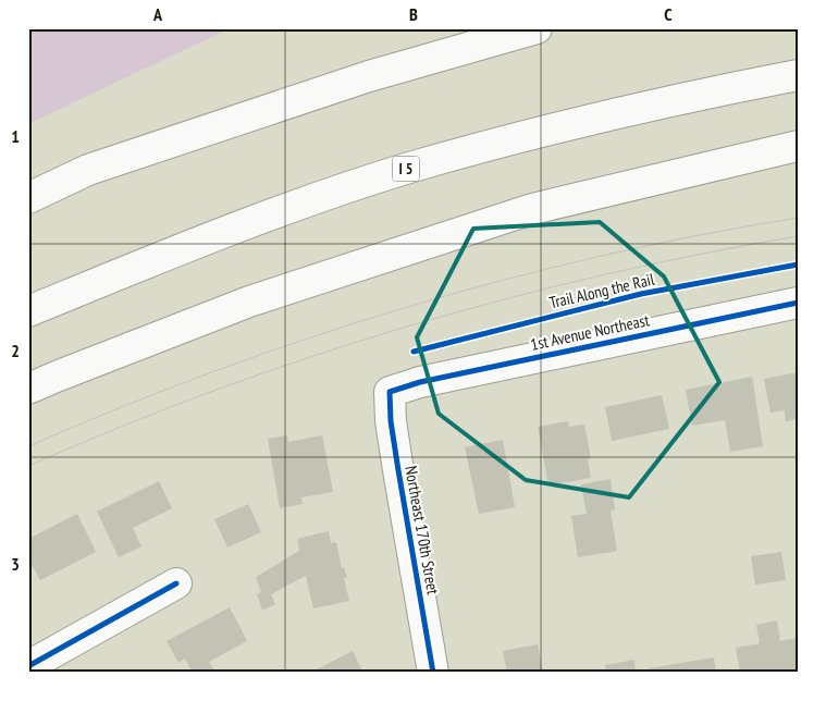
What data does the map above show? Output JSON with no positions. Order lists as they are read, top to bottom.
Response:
{
  "streets": {
    "main road": ["I 5", "1st Avenue Northeast", "Northeast 170th Street"],
    "cycle path": ["Trail Along the Rail"]
  },
  "crossings": [
    ["1st Avenue Northeast", "Northeast 170th Street"]
  ],
  "grid": {
    "columns": ["A", "B", "C"],
    "rows": ["1", "2", "3"]
  }
}
